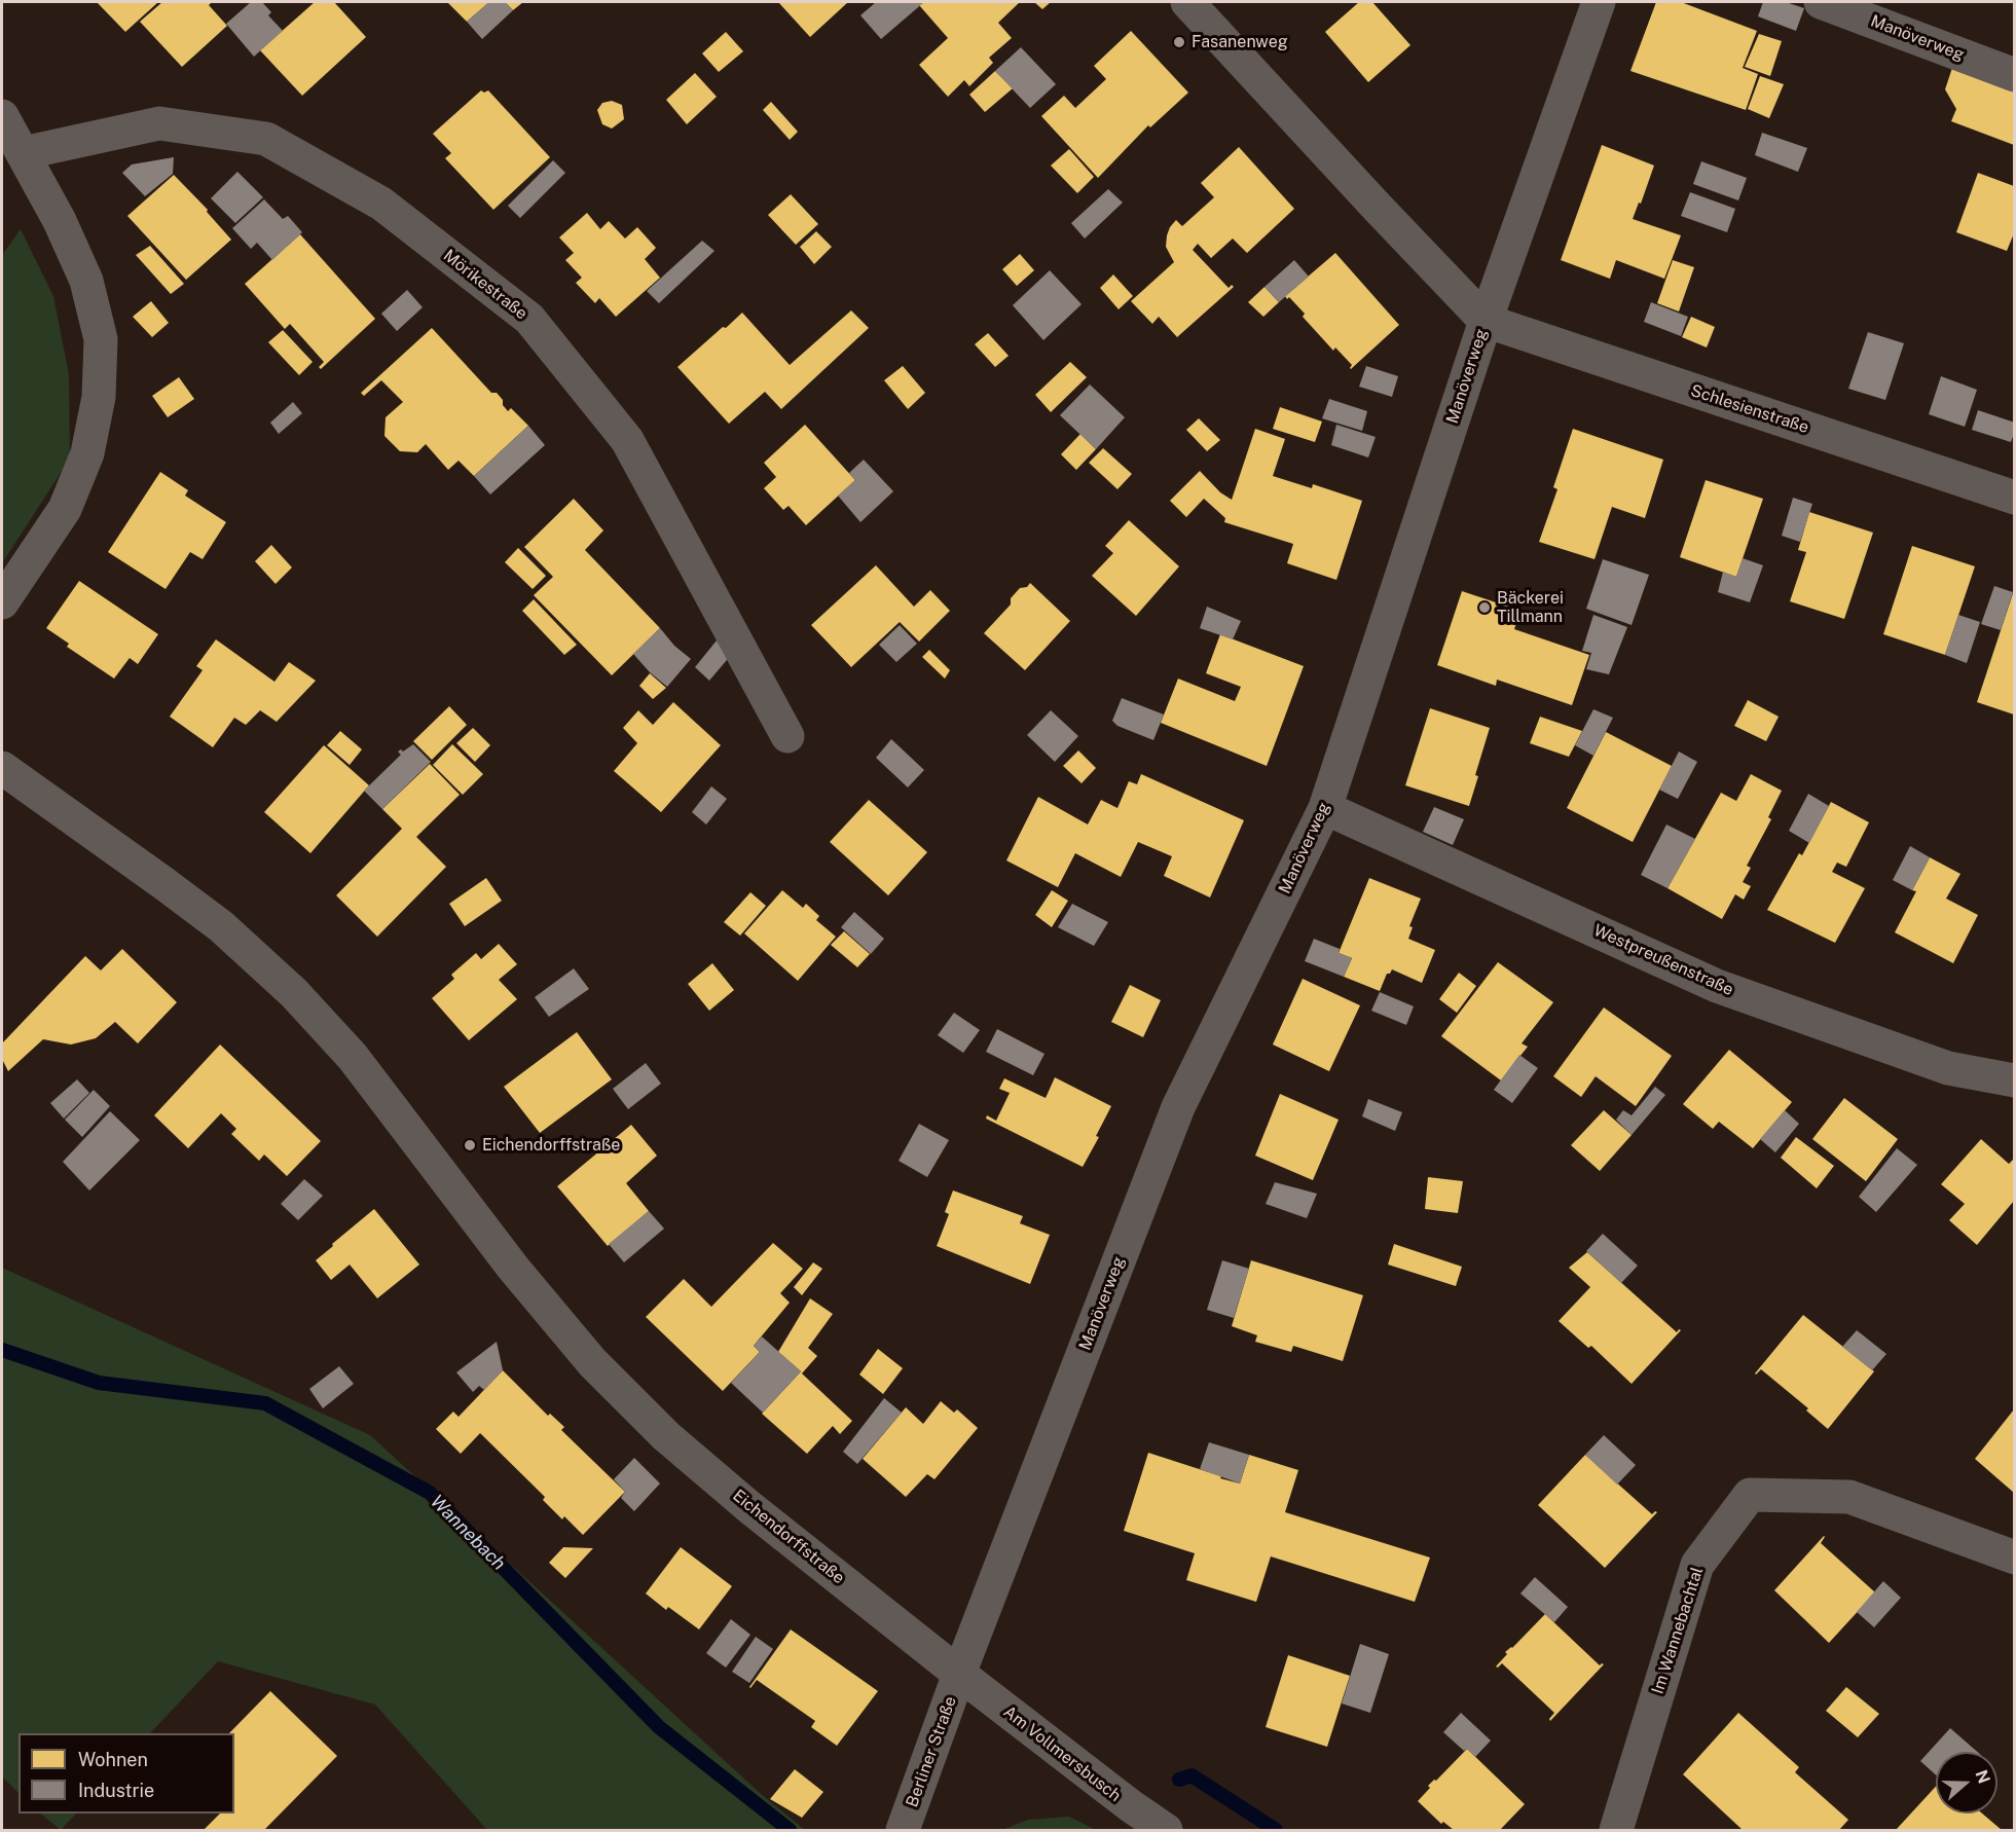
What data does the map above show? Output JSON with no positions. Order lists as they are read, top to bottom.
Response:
{
  "streets": {
    "street": [
      "Manöverweg",
      "Mörikestraße",
      "Schlesienstraße",
      "Westpreußenstraße",
      "Eichendorffstraße",
      "Im Wannebachtal",
      "Berliner Straße",
      "Am Vollmersbusch"
    ]
  },
  "crossings": [
    ["Manöverweg", "Schlesienstraße"],
    ["Manöverweg", "Westpreußenstraße"],
    ["Manöverweg", "Eichendorffstraße"],
    ["Manöverweg", "Berliner Straße"],
    ["Manöverweg", "Am Vollmersbusch"],
    ["Eichendorffstraße", "Berliner Straße"],
    ["Eichendorffstraße", "Am Vollmersbusch"],
    ["Berliner Straße", "Am Vollmersbusch"]
  ],
  "water": ["Wannebach"],
  "places": ["Fasanenweg", "Bäckerei Tillmann", "Eichendorffstraße"],
  "legend": ["Wohnen", "Industrie"],
  "north": "right"
}
